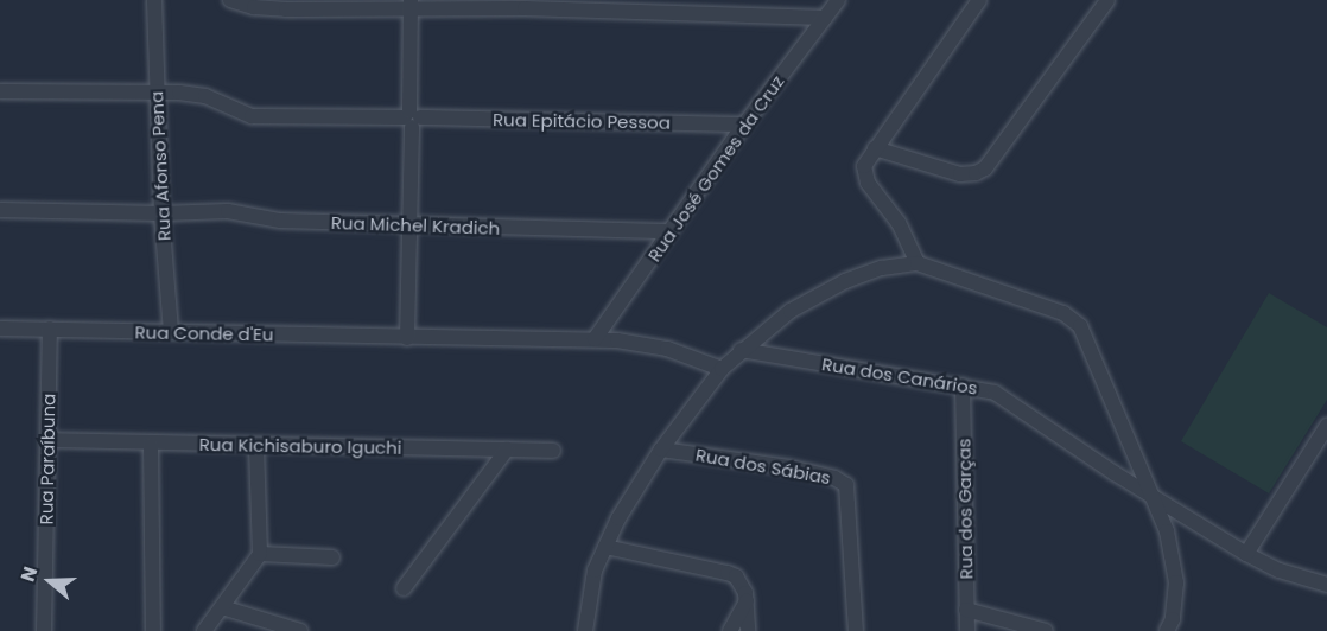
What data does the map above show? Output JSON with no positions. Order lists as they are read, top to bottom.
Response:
{
  "streets": {
    "street": [
      "Rua Epitácio Pessoa",
      "Rua Afonso Pena",
      "Rua José Gomes da Cruz",
      "Rua Michel Kradich",
      "Rua Conde d'Eu",
      "Rua dos Canários",
      "Rua Kichisaburo Iguchi",
      "Rua Paraíbuna",
      "Rua dos Sábias",
      "Rua dos Garças"
    ]
  },
  "crossings": [
    ["Rua Epitácio Pessoa", "Rua Afonso Pena"],
    ["Rua Epitácio Pessoa", "Rua José Gomes da Cruz"],
    ["Rua Afonso Pena", "Rua Michel Kradich"],
    ["Rua Afonso Pena", "Rua Conde d'Eu"],
    ["Rua José Gomes da Cruz", "Rua Michel Kradich"],
    ["Rua José Gomes da Cruz", "Rua Conde d'Eu"],
    ["Rua Conde d'Eu", "Rua Paraíbuna"],
    ["Rua dos Canários", "Rua dos Garças"],
    ["Rua Kichisaburo Iguchi", "Rua Paraíbuna"]
  ],
  "north": "left"
}
